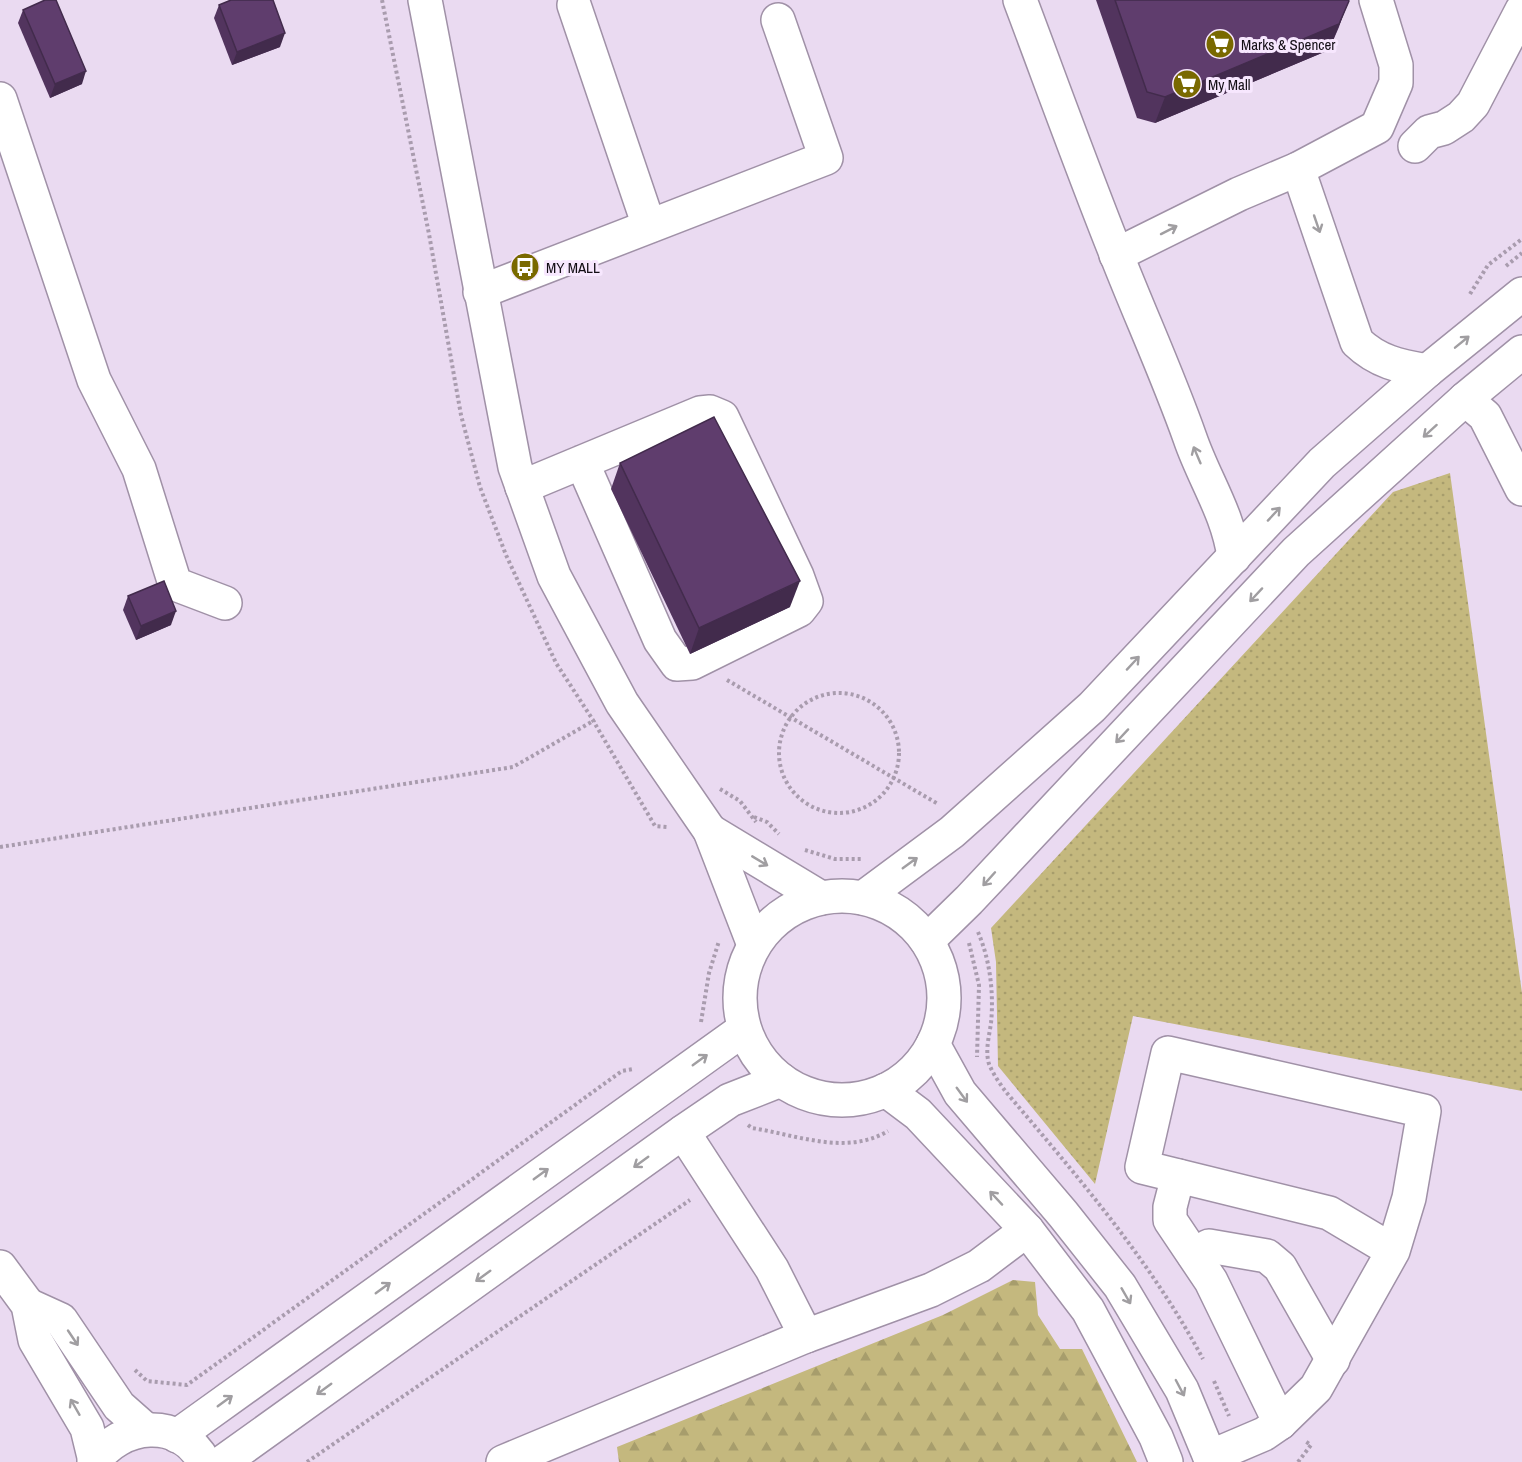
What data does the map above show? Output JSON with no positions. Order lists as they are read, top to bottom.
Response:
{
  "places": {
    "supermarket": ["Marks & Spencer", "My Mall"],
    "bus stop": ["MY MALL"]
  }
}
